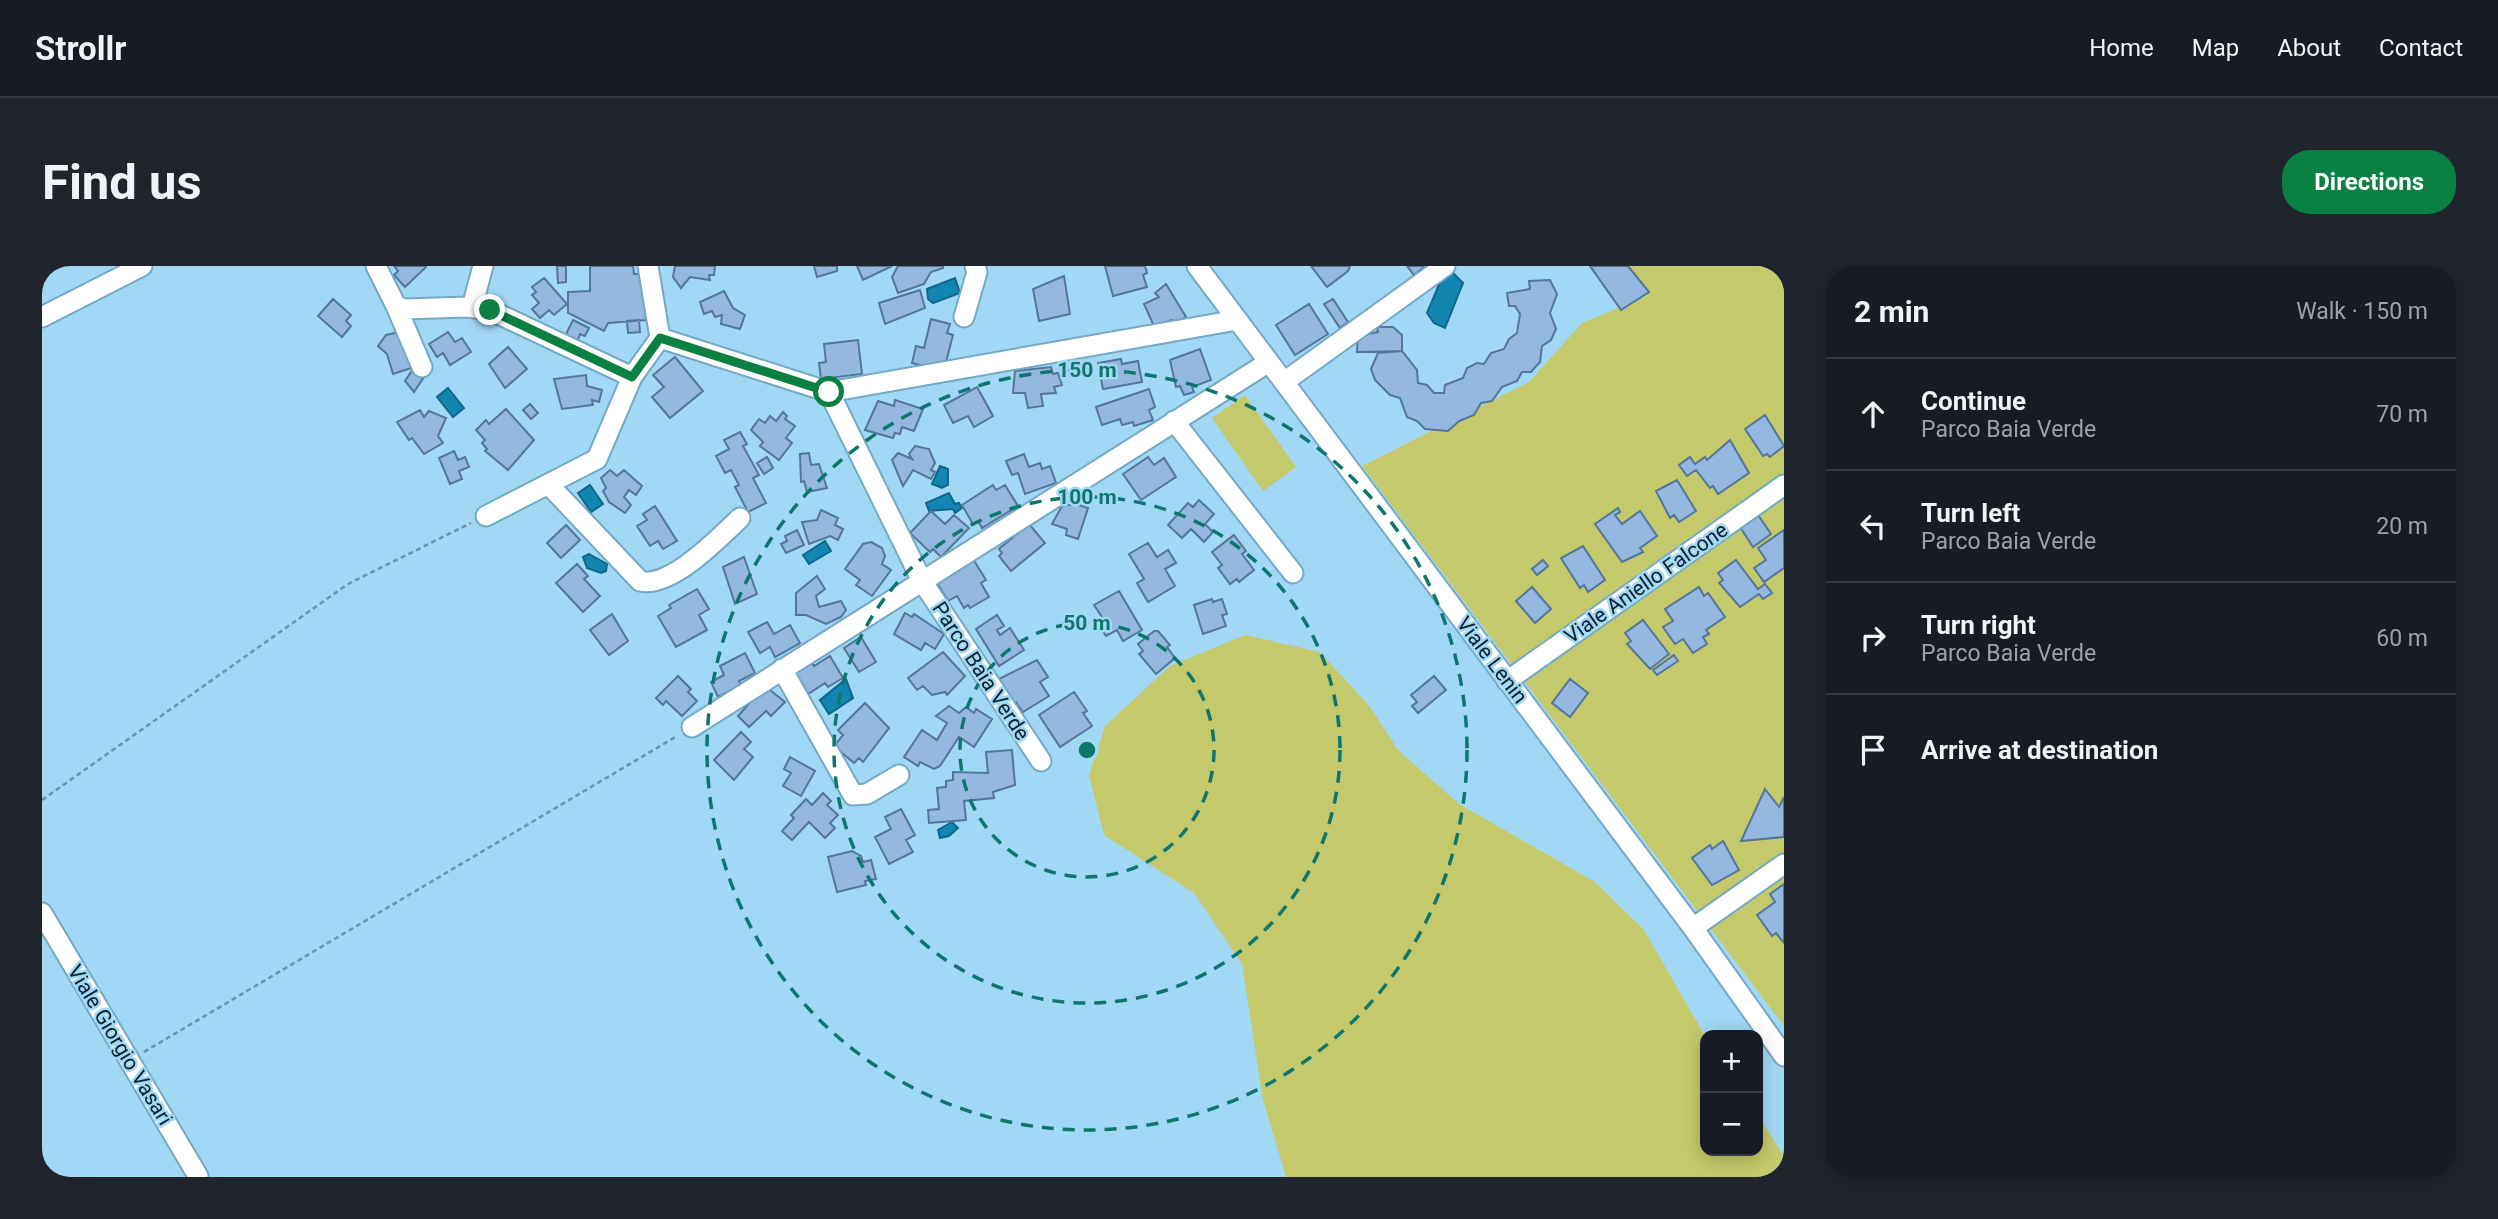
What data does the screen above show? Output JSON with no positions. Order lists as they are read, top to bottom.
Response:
{
  "streets": {
    "street": [
      "Viale Aniello Falcone",
      "Viale Lenin",
      "Parco Baia Verde",
      "Viale Giorgio Vasari"
    ]
  },
  "crossings": [
    ["Viale Aniello Falcone", "Viale Lenin"],
    ["Viale Lenin", "Parco Baia Verde"]
  ],
  "page": {
    "header": "Strollr",
    "nav": [
      "Home",
      "Map",
      "About",
      "Contact"
    ],
    "buttons": "Directions",
    "title": "Find us",
    "heading": ["2 min", "Walk · 150 m"],
    "list": [
      ["Continue", "Parco Baia Verde", "70 m"],
      ["Turn left", "Parco Baia Verde", "20 m"],
      ["Turn right", "Parco Baia Verde", "60 m"],
      "Arrive at destination"
    ],
    "map_buttons": ["+", "−"]
  },
  "rings": ["150 m", "100 m", "50 m"]
}
